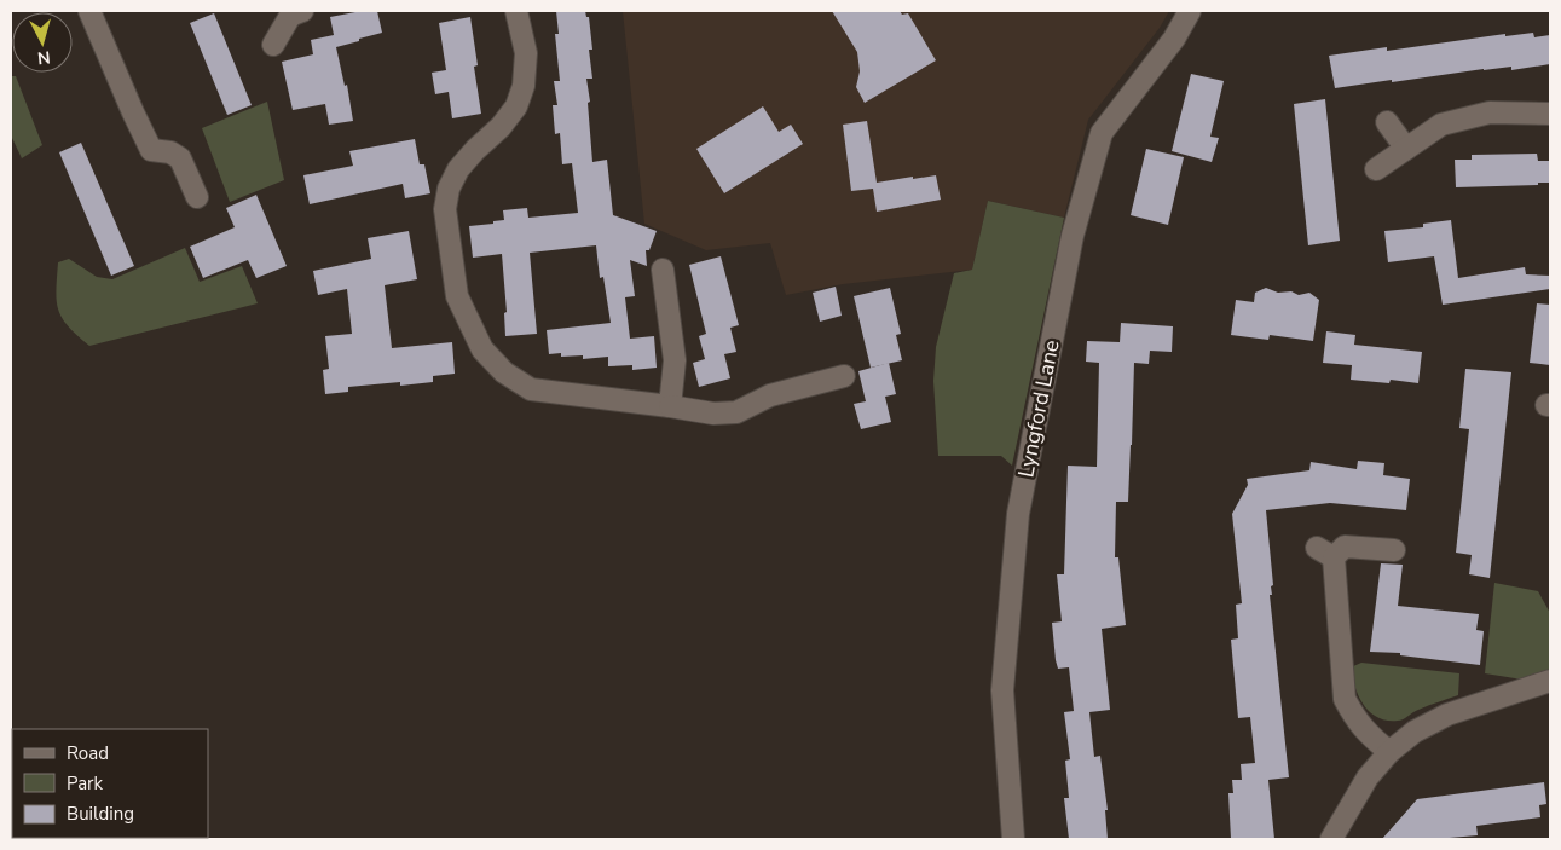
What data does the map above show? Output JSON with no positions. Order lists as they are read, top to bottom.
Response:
{
  "streets": {
    "street": ["Lyngford Lane"]
  },
  "legend": ["Road", "Park", "Building"],
  "north": "bottom"
}
